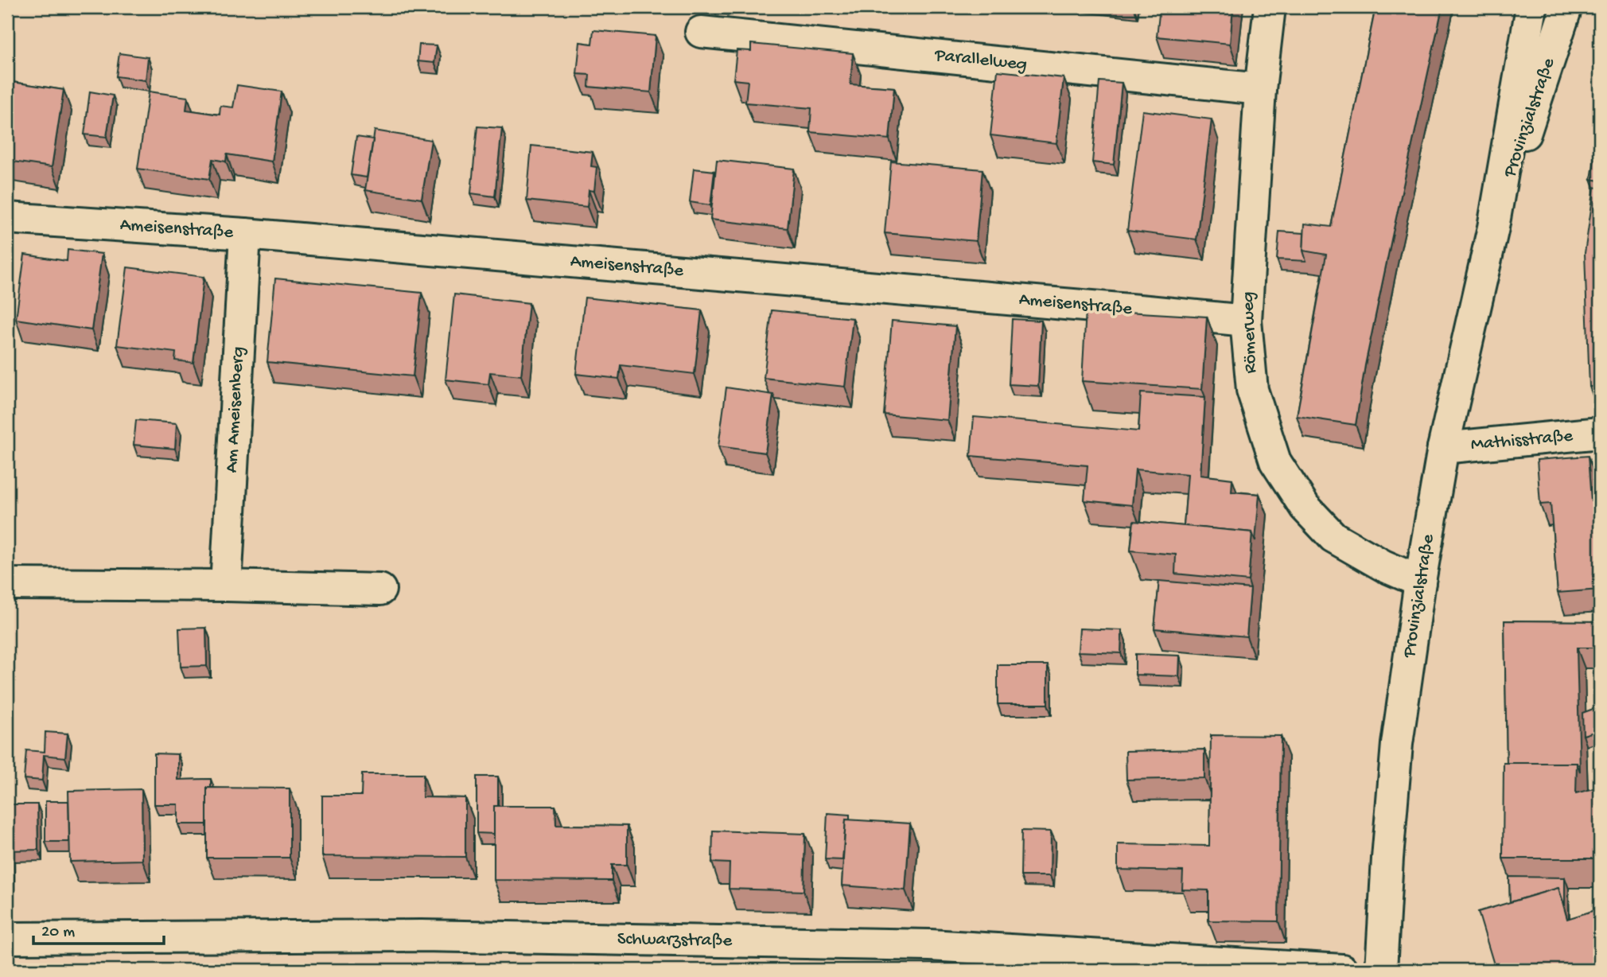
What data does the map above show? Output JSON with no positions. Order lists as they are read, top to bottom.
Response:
{
  "streets": {
    "street": [
      "Parallelweg",
      "Provinzialstraße",
      "Ameisenstraße",
      "Römerweg",
      "Am Ameisenberg",
      "Mathisstraße",
      "Schwarzstraße"
    ]
  },
  "crossings": [
    ["Parallelweg", "Römerweg"],
    ["Provinzialstraße", "Römerweg"],
    ["Provinzialstraße", "Mathisstraße"],
    ["Ameisenstraße", "Römerweg"],
    ["Ameisenstraße", "Am Ameisenberg"]
  ],
  "scale_bar": "20 m"
}
